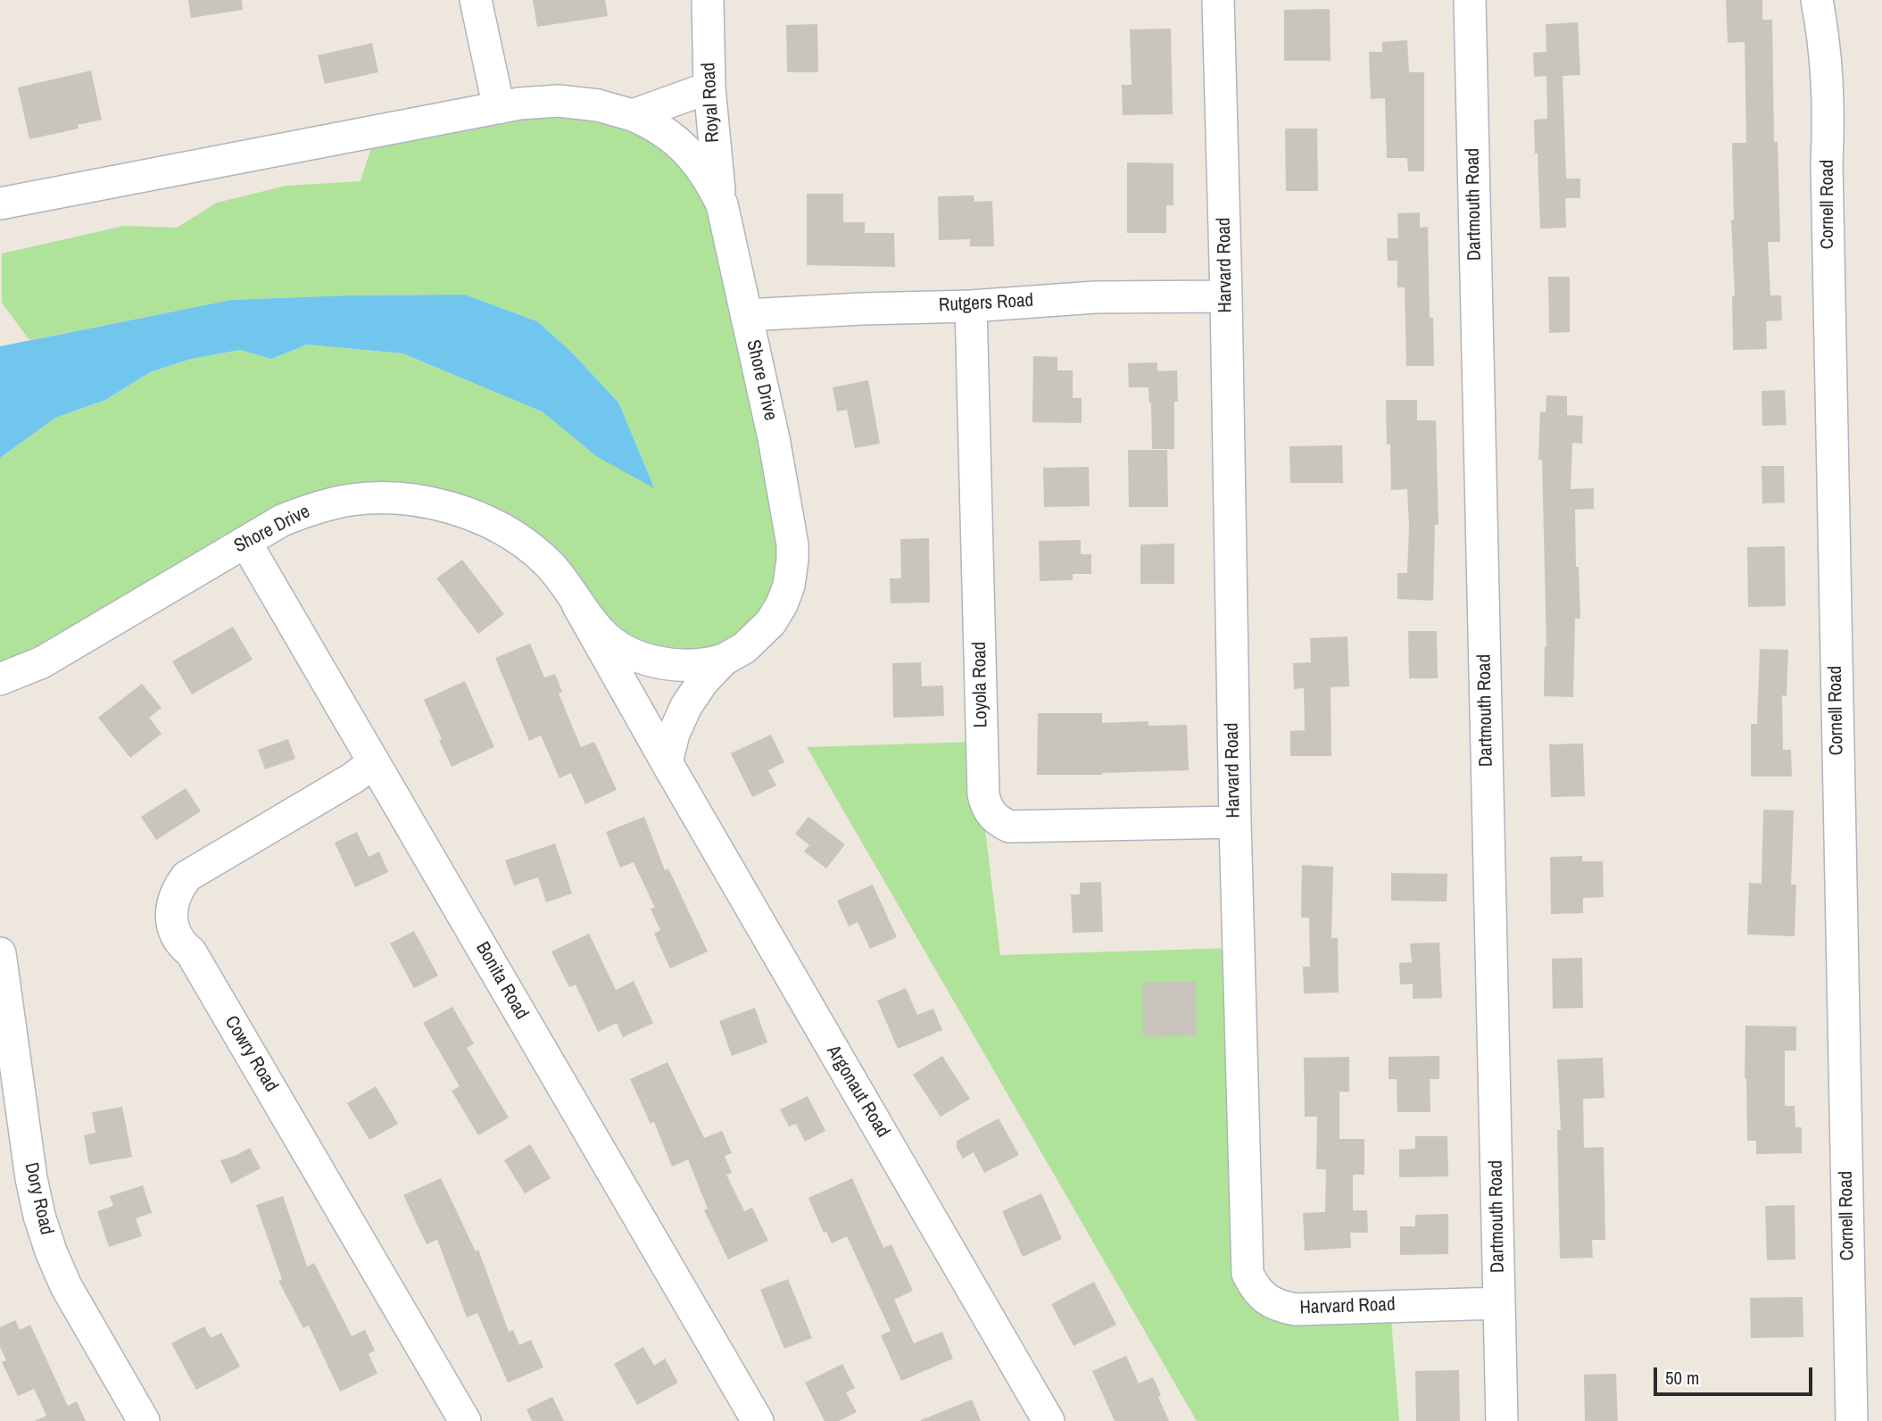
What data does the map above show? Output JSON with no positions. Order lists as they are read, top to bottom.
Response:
{
  "streets": {
    "street": [
      "Royal Road",
      "Dartmouth Road",
      "Cornell Road",
      "Harvard Road",
      "Rutgers Road",
      "Shore Drive",
      "Loyola Road",
      "Bonita Road",
      "Cowry Road",
      "Argonaut Road",
      "Dory Road"
    ]
  },
  "crossings": [
    ["Royal Road", "Shore Drive"],
    ["Dartmouth Road", "Harvard Road"],
    ["Harvard Road", "Rutgers Road"],
    ["Harvard Road", "Loyola Road"],
    ["Rutgers Road", "Shore Drive"],
    ["Rutgers Road", "Loyola Road"],
    ["Shore Drive", "Bonita Road"],
    ["Shore Drive", "Argonaut Road"],
    ["Bonita Road", "Cowry Road"]
  ],
  "scale_bar": "50 m"
}
